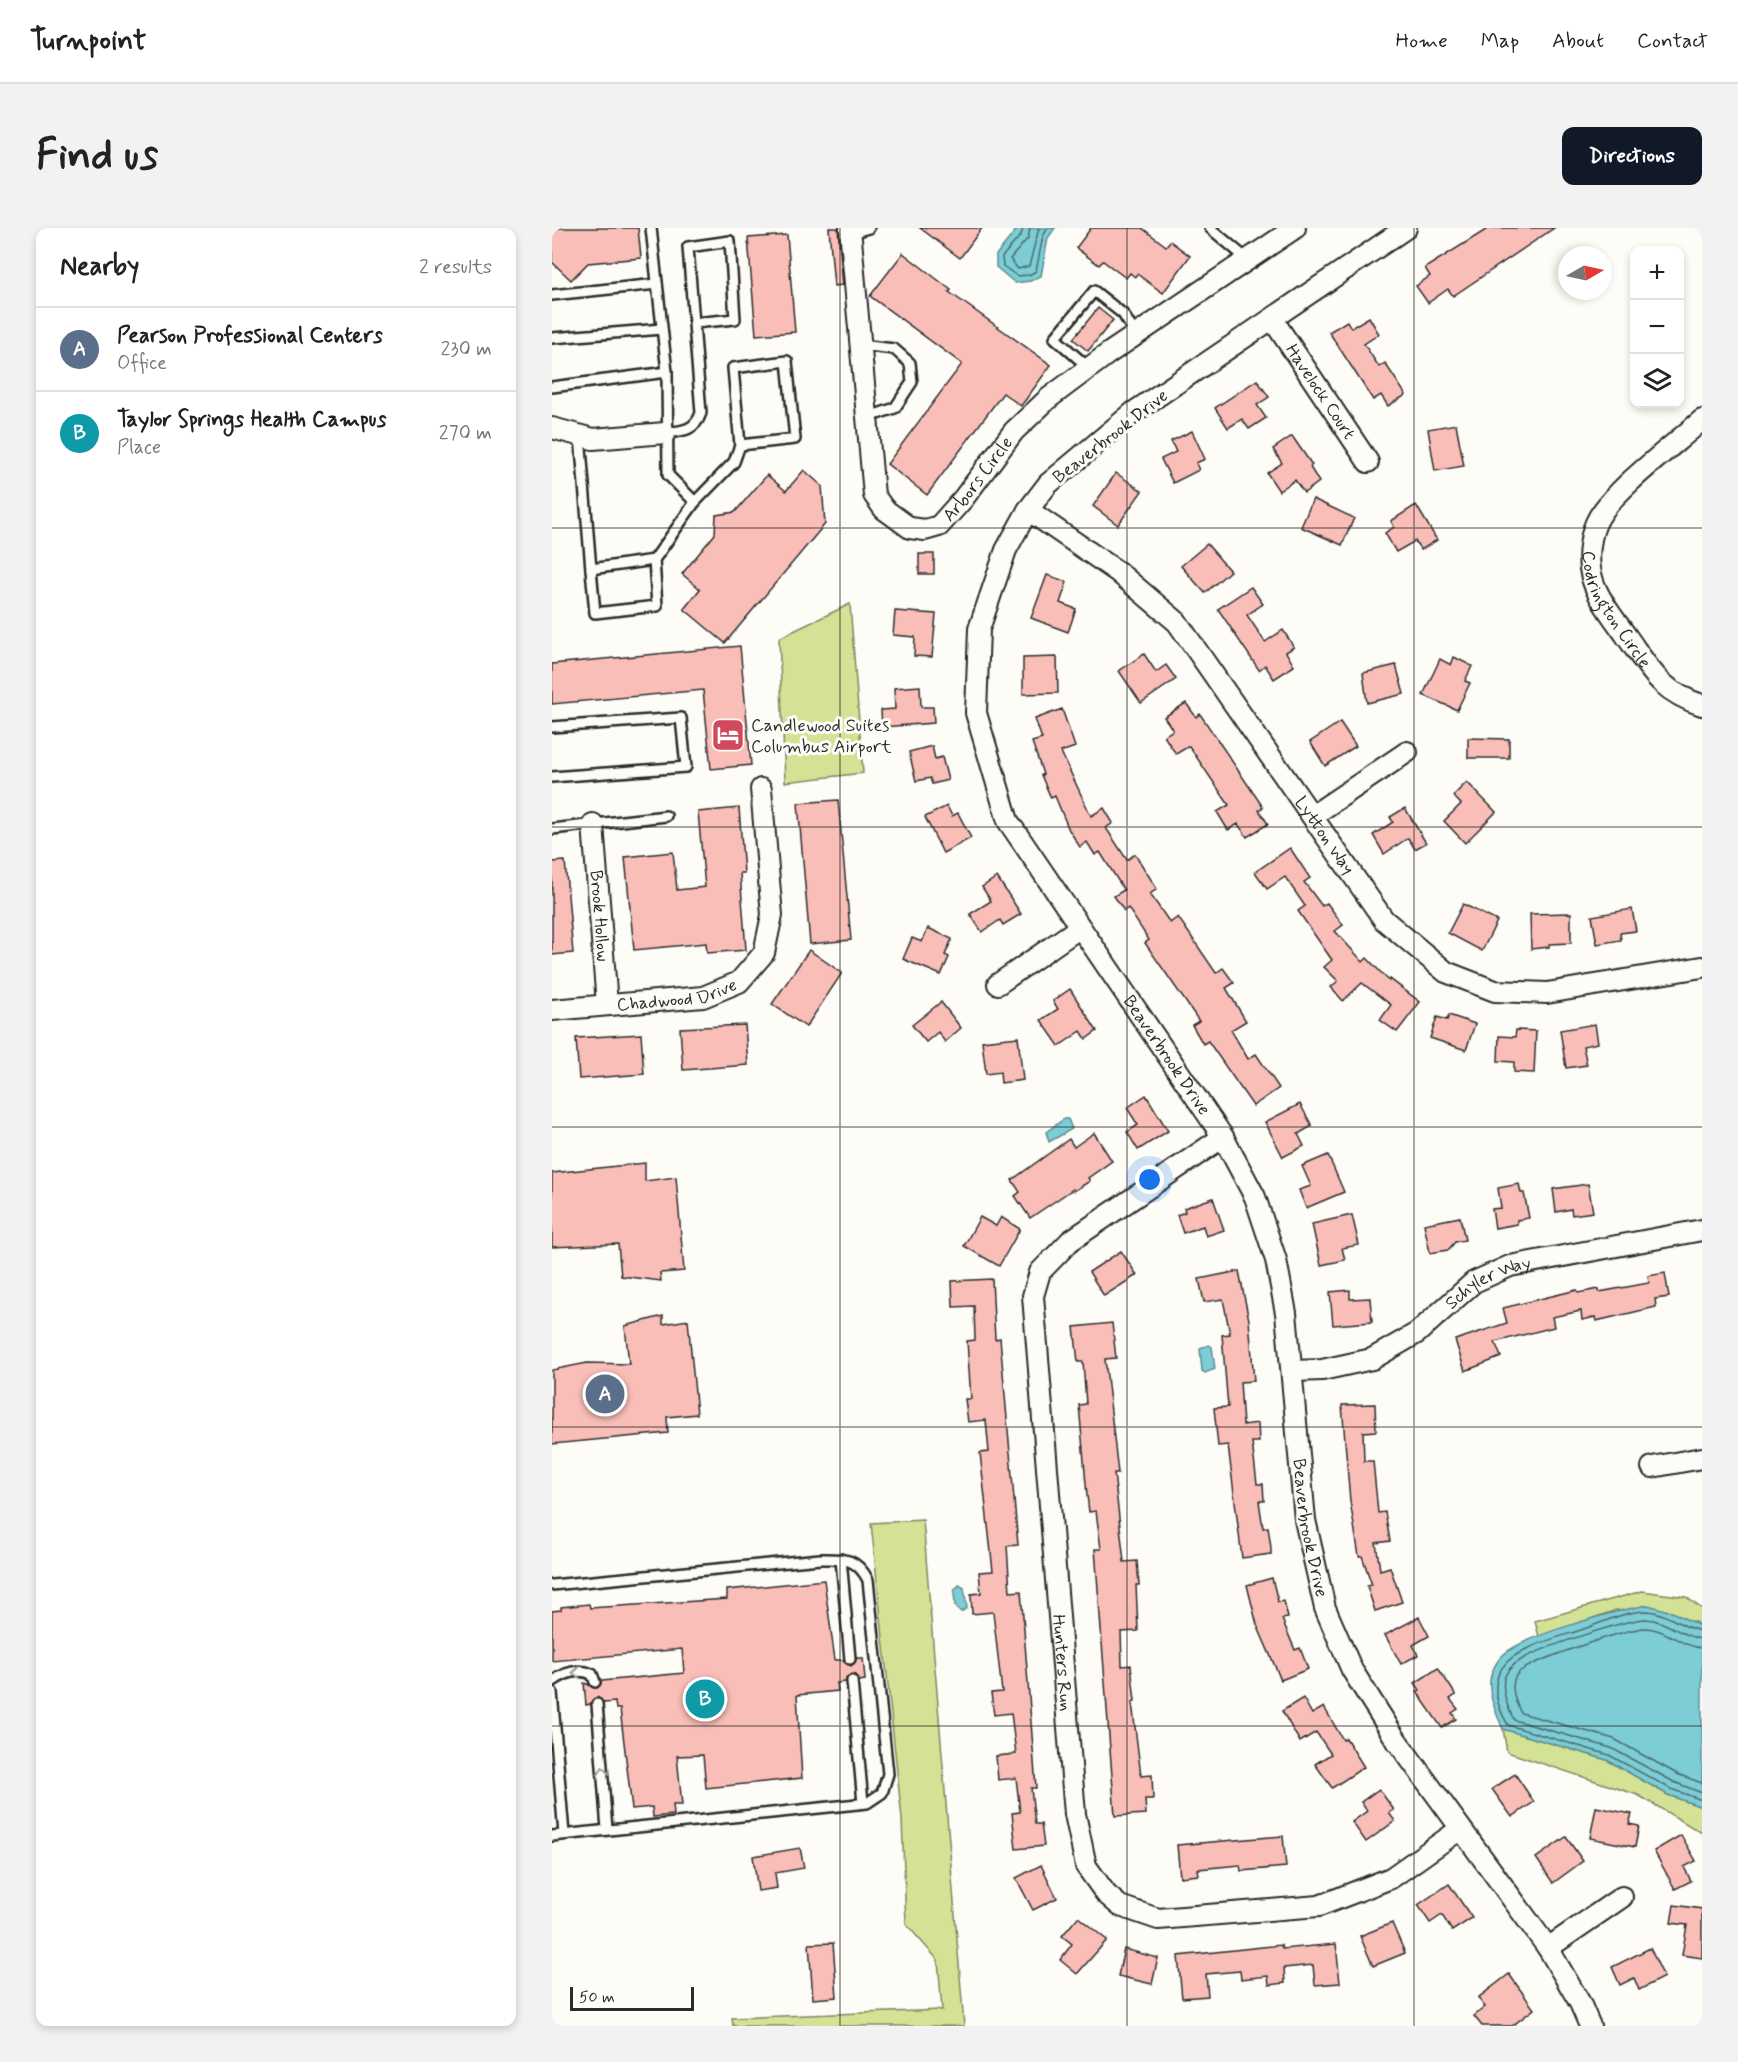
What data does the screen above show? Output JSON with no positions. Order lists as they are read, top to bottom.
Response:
{
  "streets": {
    "street": [
      "Havelock Court",
      "Beaverbrook Drive",
      "Arbors Circle",
      "Codrington Circle",
      "Lytton Way",
      "Brook Hollow",
      "Chadwood Drive",
      "Schyler Way",
      "Hunters Run"
    ]
  },
  "crossings": [
    ["Havelock Court", "Beaverbrook Drive"],
    ["Beaverbrook Drive", "Lytton Way"],
    ["Beaverbrook Drive", "Schyler Way"],
    ["Beaverbrook Drive", "Hunters Run"],
    ["Brook Hollow", "Chadwood Drive"]
  ],
  "places": {
    "hotel": ["Candlewood Suites Columbus Airport"]
  },
  "scale_bar": "50 m",
  "north": "right",
  "page": {
    "header": "Turnpoint",
    "nav": [
      "Home",
      "Map",
      "About",
      "Contact"
    ],
    "buttons": "Directions",
    "title": "Find us",
    "heading": ["Nearby", "2 results"],
    "map_buttons": ["+", "−"],
    "list": [
      {
        "mark": "A",
        "name": "Pearson Professional Centers",
        "note": "Office",
        "value": "230 m"
      },
      {
        "mark": "B",
        "name": "Taylor Springs Health Campus",
        "note": "Place",
        "value": "270 m"
      }
    ],
    "pins": ["A", "B"],
    "scale": "50 m"
  }
}
